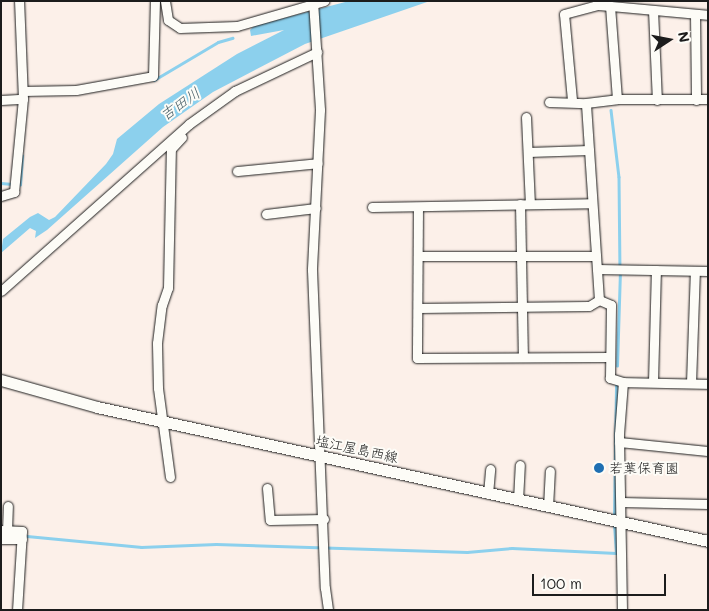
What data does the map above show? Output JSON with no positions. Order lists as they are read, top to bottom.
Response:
{
  "streets": {
    "main road": ["塩江屋島西線"]
  },
  "water": ["吉田川"],
  "places": ["若葉保育園"],
  "scale_bar": "100 m",
  "north": "right"
}
